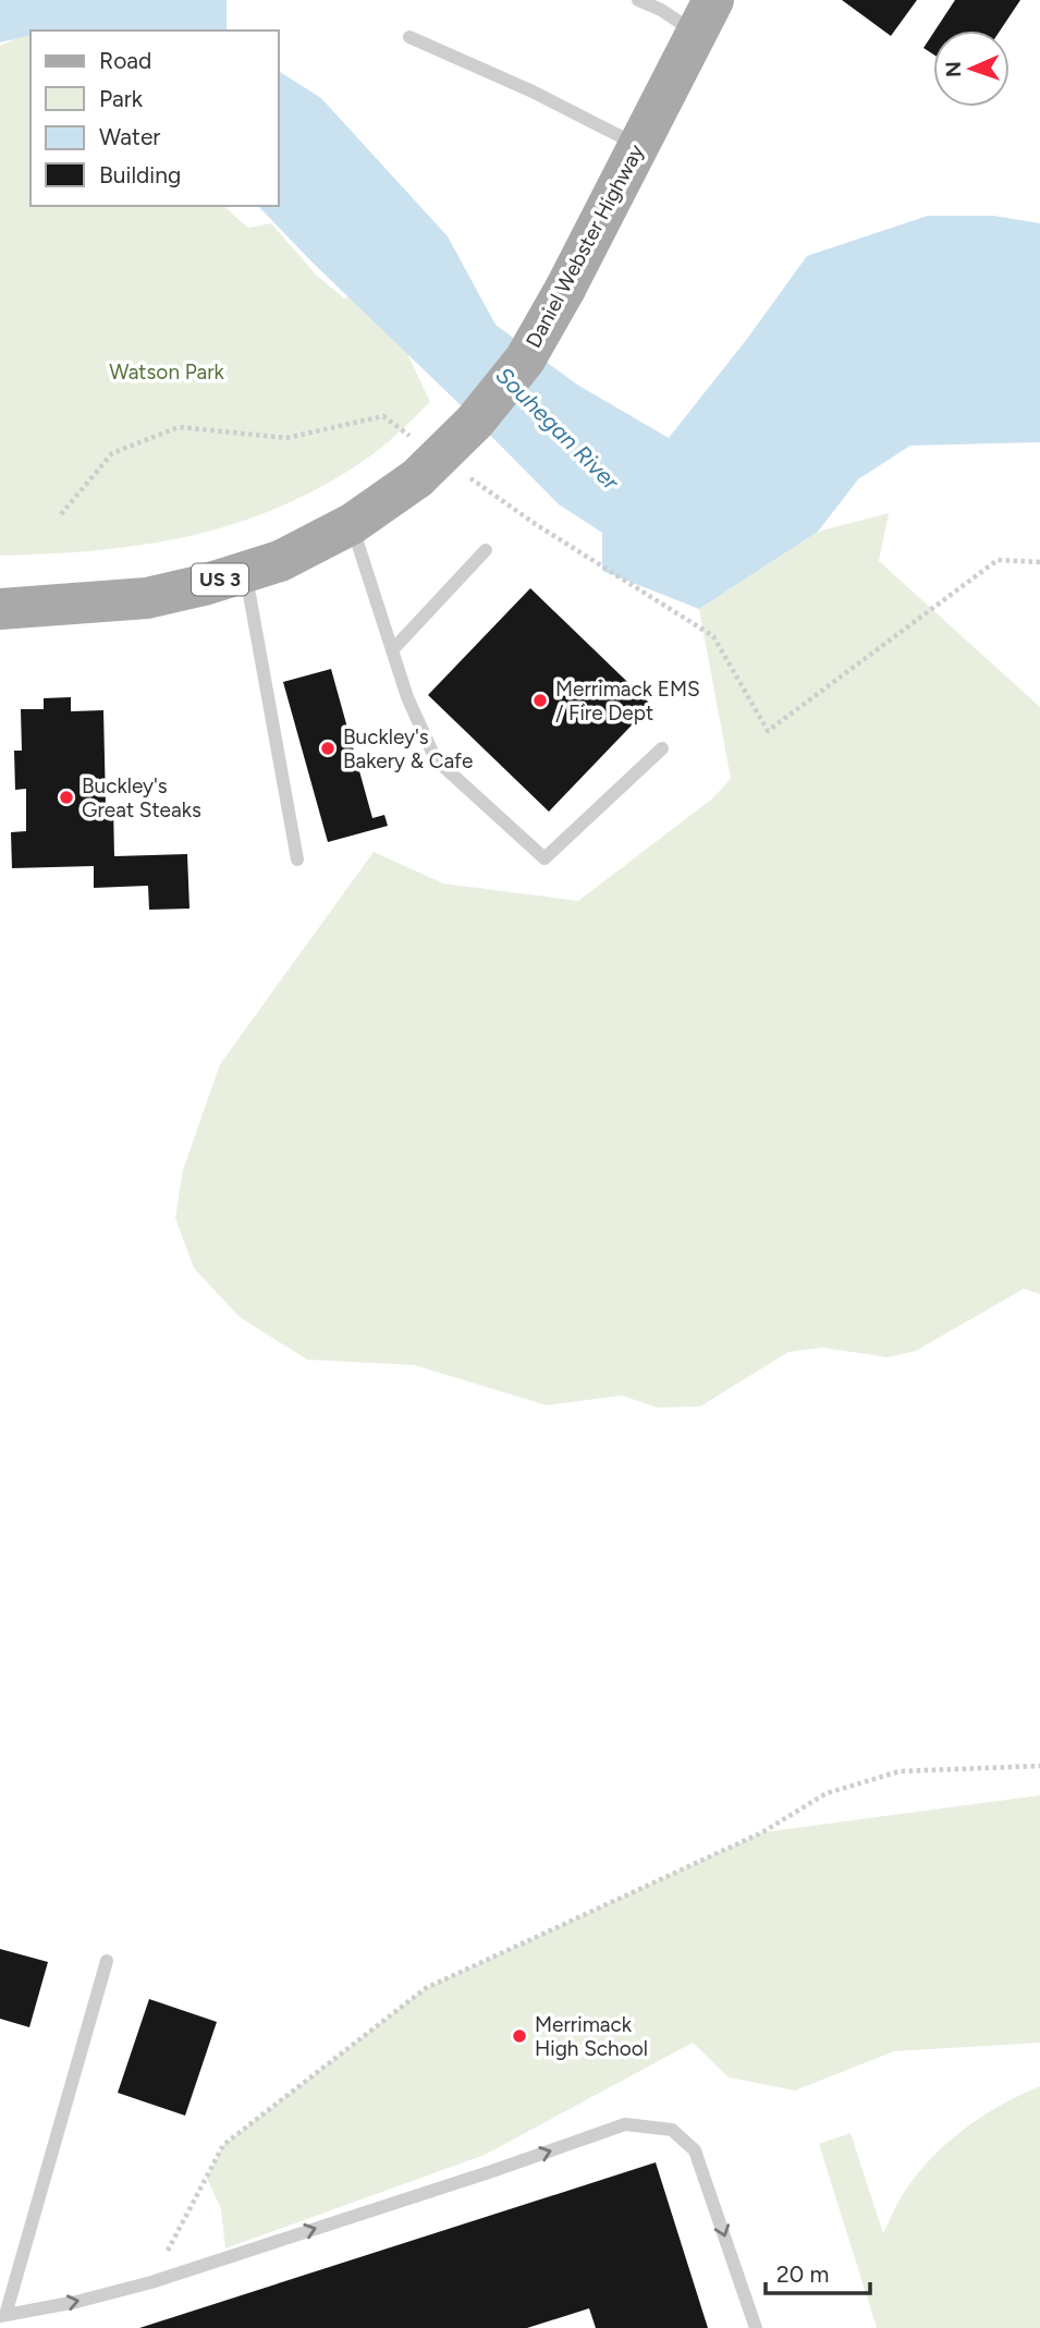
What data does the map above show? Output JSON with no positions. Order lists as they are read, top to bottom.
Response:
{
  "streets": {
    "main road": ["Daniel Webster Highway", "US 3"]
  },
  "water": ["Souhegan River"],
  "parks": ["Watson Park"],
  "places": [
    "Merrimack EMS / Fire Dept",
    "Buckley's Bakery & Cafe",
    "Buckley's Great Steaks",
    "Merrimack High School"
  ],
  "legend": [
    "Road",
    "Park",
    "Water",
    "Building"
  ],
  "scale_bar": "20 m",
  "north": "left"
}
